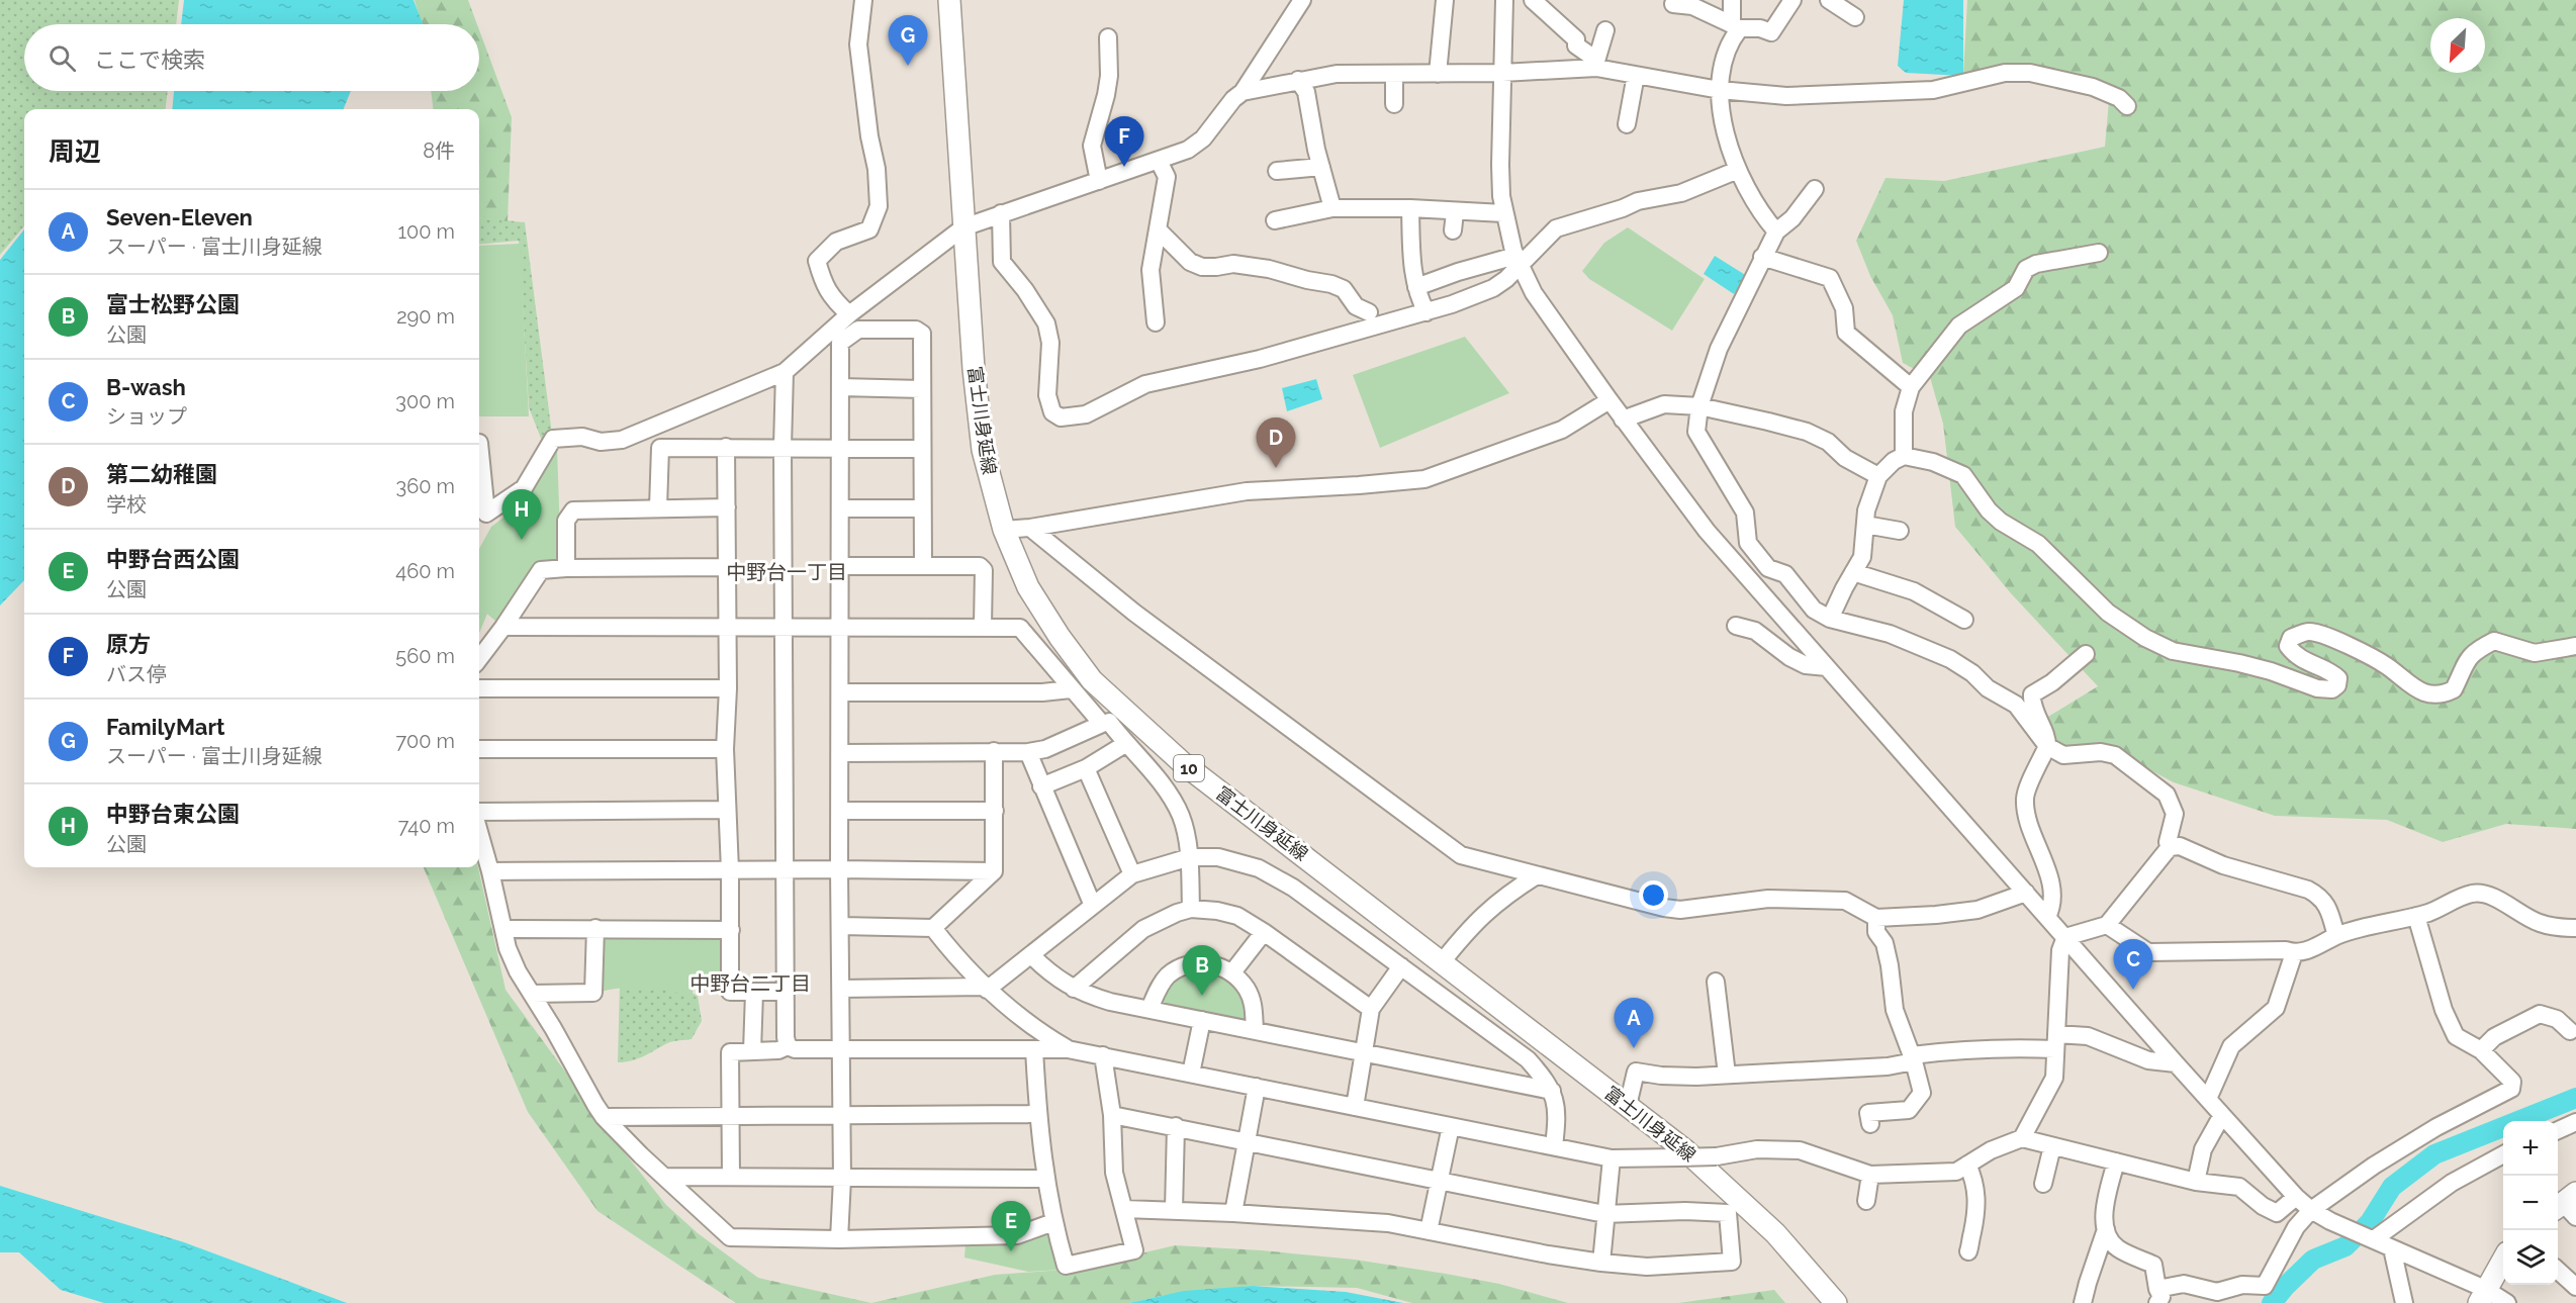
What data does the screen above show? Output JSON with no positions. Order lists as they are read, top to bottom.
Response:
{
  "streets": {
    "main road": ["富士川身延線", "10"]
  },
  "districts": ["中野台一丁目", "中野台二丁目"],
  "north": "bottom left",
  "page": {
    "pins": [
      "G",
      "F",
      "D",
      "H",
      "C",
      "B",
      "A",
      "E"
    ],
    "search": "ここで検索",
    "heading": ["周辺", "8件"],
    "list": [
      {
        "mark": "A",
        "name": "Seven-Eleven",
        "note": "スーパー · 富士川身延線",
        "value": "100 m"
      },
      {
        "mark": "B",
        "name": "富士松野公園",
        "note": "公園",
        "value": "290 m"
      },
      {
        "mark": "C",
        "name": "B-wash",
        "note": "ショップ",
        "value": "300 m"
      },
      {
        "mark": "D",
        "name": "第二幼稚園",
        "note": "学校",
        "value": "360 m"
      },
      {
        "mark": "E",
        "name": "中野台西公園",
        "note": "公園",
        "value": "460 m"
      },
      {
        "mark": "F",
        "name": "原方",
        "note": "バス停",
        "value": "560 m"
      },
      {
        "mark": "G",
        "name": "FamilyMart",
        "note": "スーパー · 富士川身延線",
        "value": "700 m"
      },
      {
        "mark": "H",
        "name": "中野台東公園",
        "note": "公園",
        "value": "740 m"
      }
    ],
    "map_buttons": ["+", "−"]
  }
}
